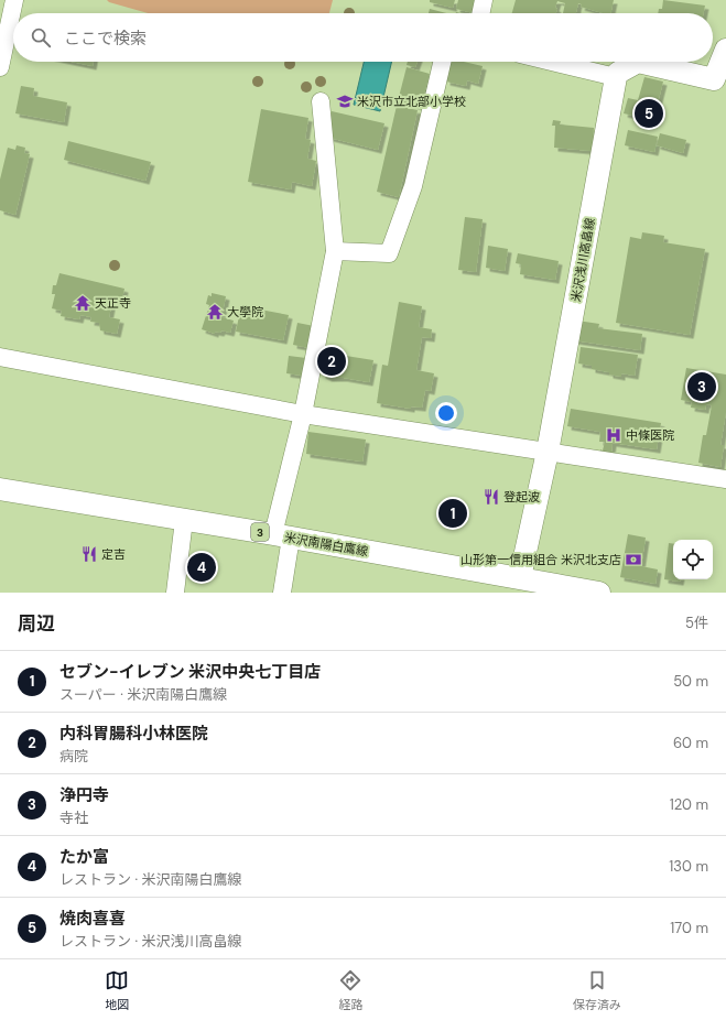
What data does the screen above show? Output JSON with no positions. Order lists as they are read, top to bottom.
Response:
{
  "streets": {
    "main road": ["米沢浅川高畠線", "3", "米沢南陽白鷹線"]
  },
  "crossings": [
    ["米沢浅川高畠線", "米沢南陽白鷹線"]
  ],
  "places": {
    "school or university": ["米沢市立北部小学校"],
    "temple": ["天正寺", "大學院"],
    "hospital": ["中條医院"],
    "restaurant": ["登起波", "定吉"],
    "bank": ["山形第一信用組合 米沢北支店"]
  },
  "page": {
    "search": "ここで検索",
    "pins": [
      "5",
      "2",
      "3",
      "1",
      "4"
    ],
    "heading": ["周辺", "5件"],
    "list": [
      {
        "mark": "1",
        "name": "セブン-イレブン 米沢中央七丁目店",
        "note": "スーパー · 米沢南陽白鷹線",
        "value": "50 m"
      },
      {
        "mark": "2",
        "name": "内科胃腸科小林医院",
        "note": "病院",
        "value": "60 m"
      },
      {
        "mark": "3",
        "name": "浄円寺",
        "note": "寺社",
        "value": "120 m"
      },
      {
        "mark": "4",
        "name": "たか富",
        "note": "レストラン · 米沢南陽白鷹線",
        "value": "130 m"
      },
      {
        "mark": "5",
        "name": "焼肉喜喜",
        "note": "レストラン · 米沢浅川高畠線",
        "value": "170 m"
      }
    ],
    "nav": ["地図", "経路", "保存済み"]
  }
}
